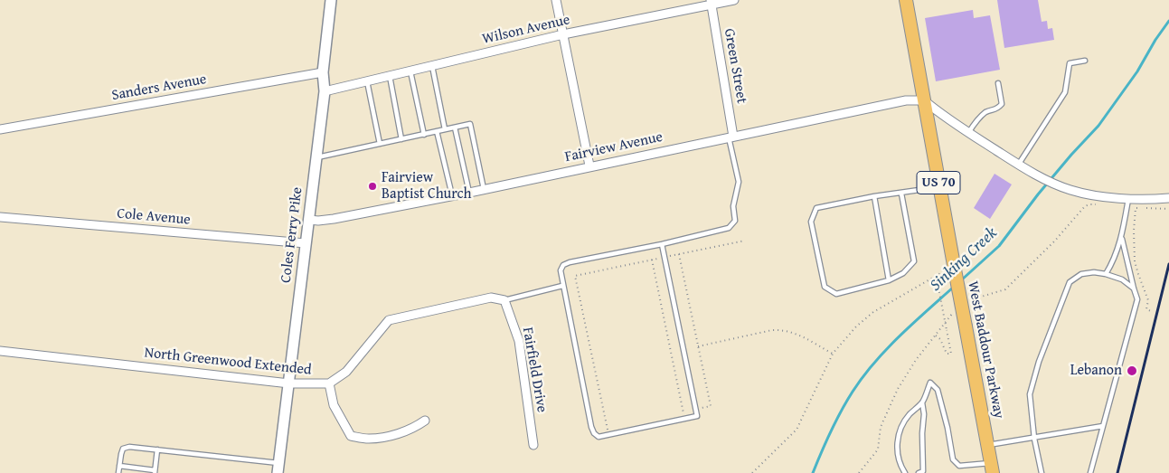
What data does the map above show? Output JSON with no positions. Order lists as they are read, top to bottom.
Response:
{
  "streets": {
    "main road": ["US 70", "West Baddour Parkway"],
    "street": [
      "Wilson Avenue",
      "Green Street",
      "Sanders Avenue",
      "Fairview Avenue",
      "Cole Avenue",
      "Coles Ferry Pike",
      "North Greenwood Extended",
      "Fairfield Drive"
    ]
  },
  "crossings": [
    ["Wilson Avenue", "Green Street"],
    ["Wilson Avenue", "Coles Ferry Pike"],
    ["Green Street", "Fairview Avenue"],
    ["Sanders Avenue", "Coles Ferry Pike"],
    ["Fairview Avenue", "US 70"],
    ["Fairview Avenue", "Coles Ferry Pike"],
    ["Fairview Avenue", "West Baddour Parkway"],
    ["US 70", "West Baddour Parkway"],
    ["Cole Avenue", "Coles Ferry Pike"],
    ["Coles Ferry Pike", "North Greenwood Extended"],
    ["North Greenwood Extended", "Fairfield Drive"]
  ],
  "water": ["Sinking Creek"],
  "places": ["Fairview Baptist Church", "Lebanon"]
}
